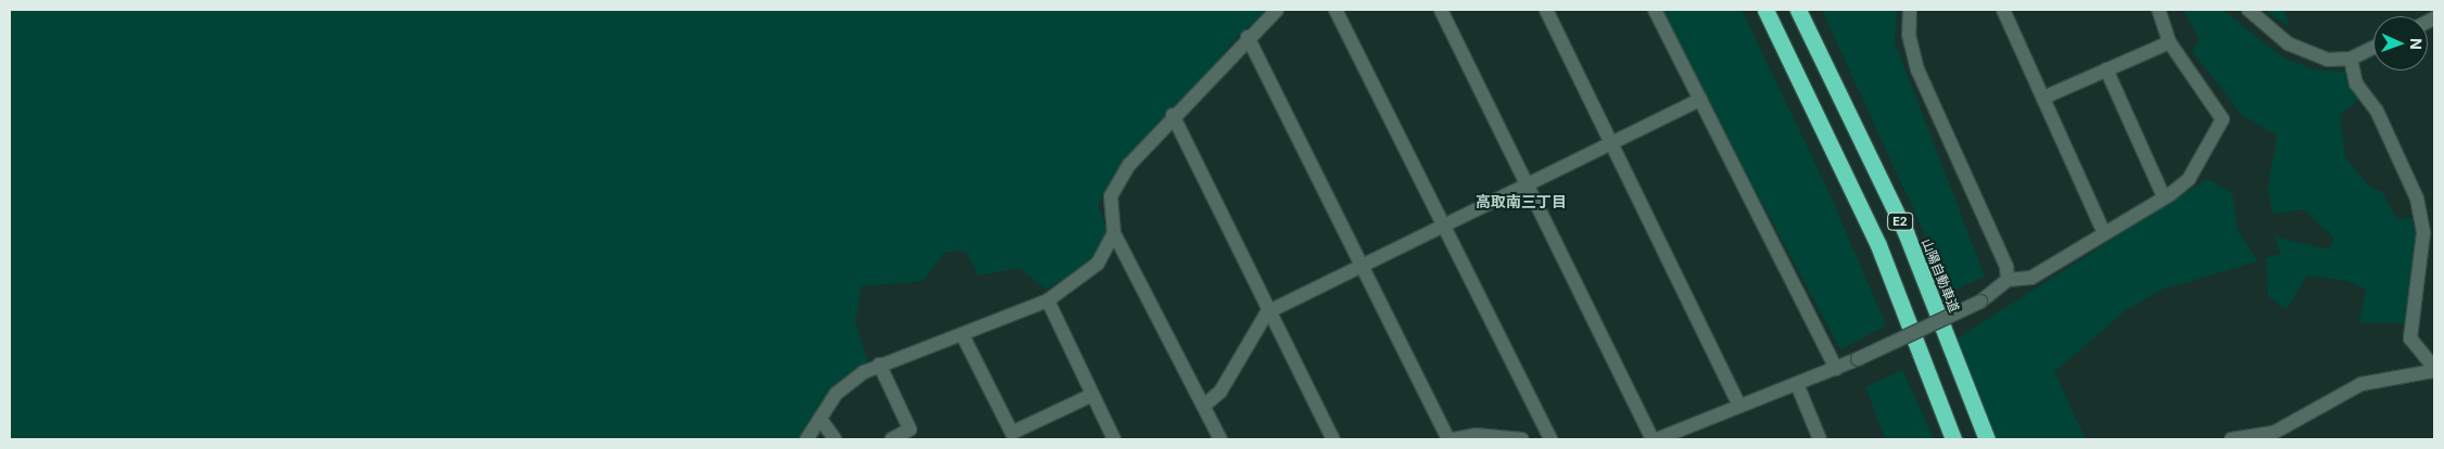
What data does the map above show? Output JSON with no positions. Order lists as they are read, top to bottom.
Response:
{
  "streets": {
    "highway": ["E2", "山陽自動車道"]
  },
  "districts": ["高取南三丁目"],
  "north": "right"
}
